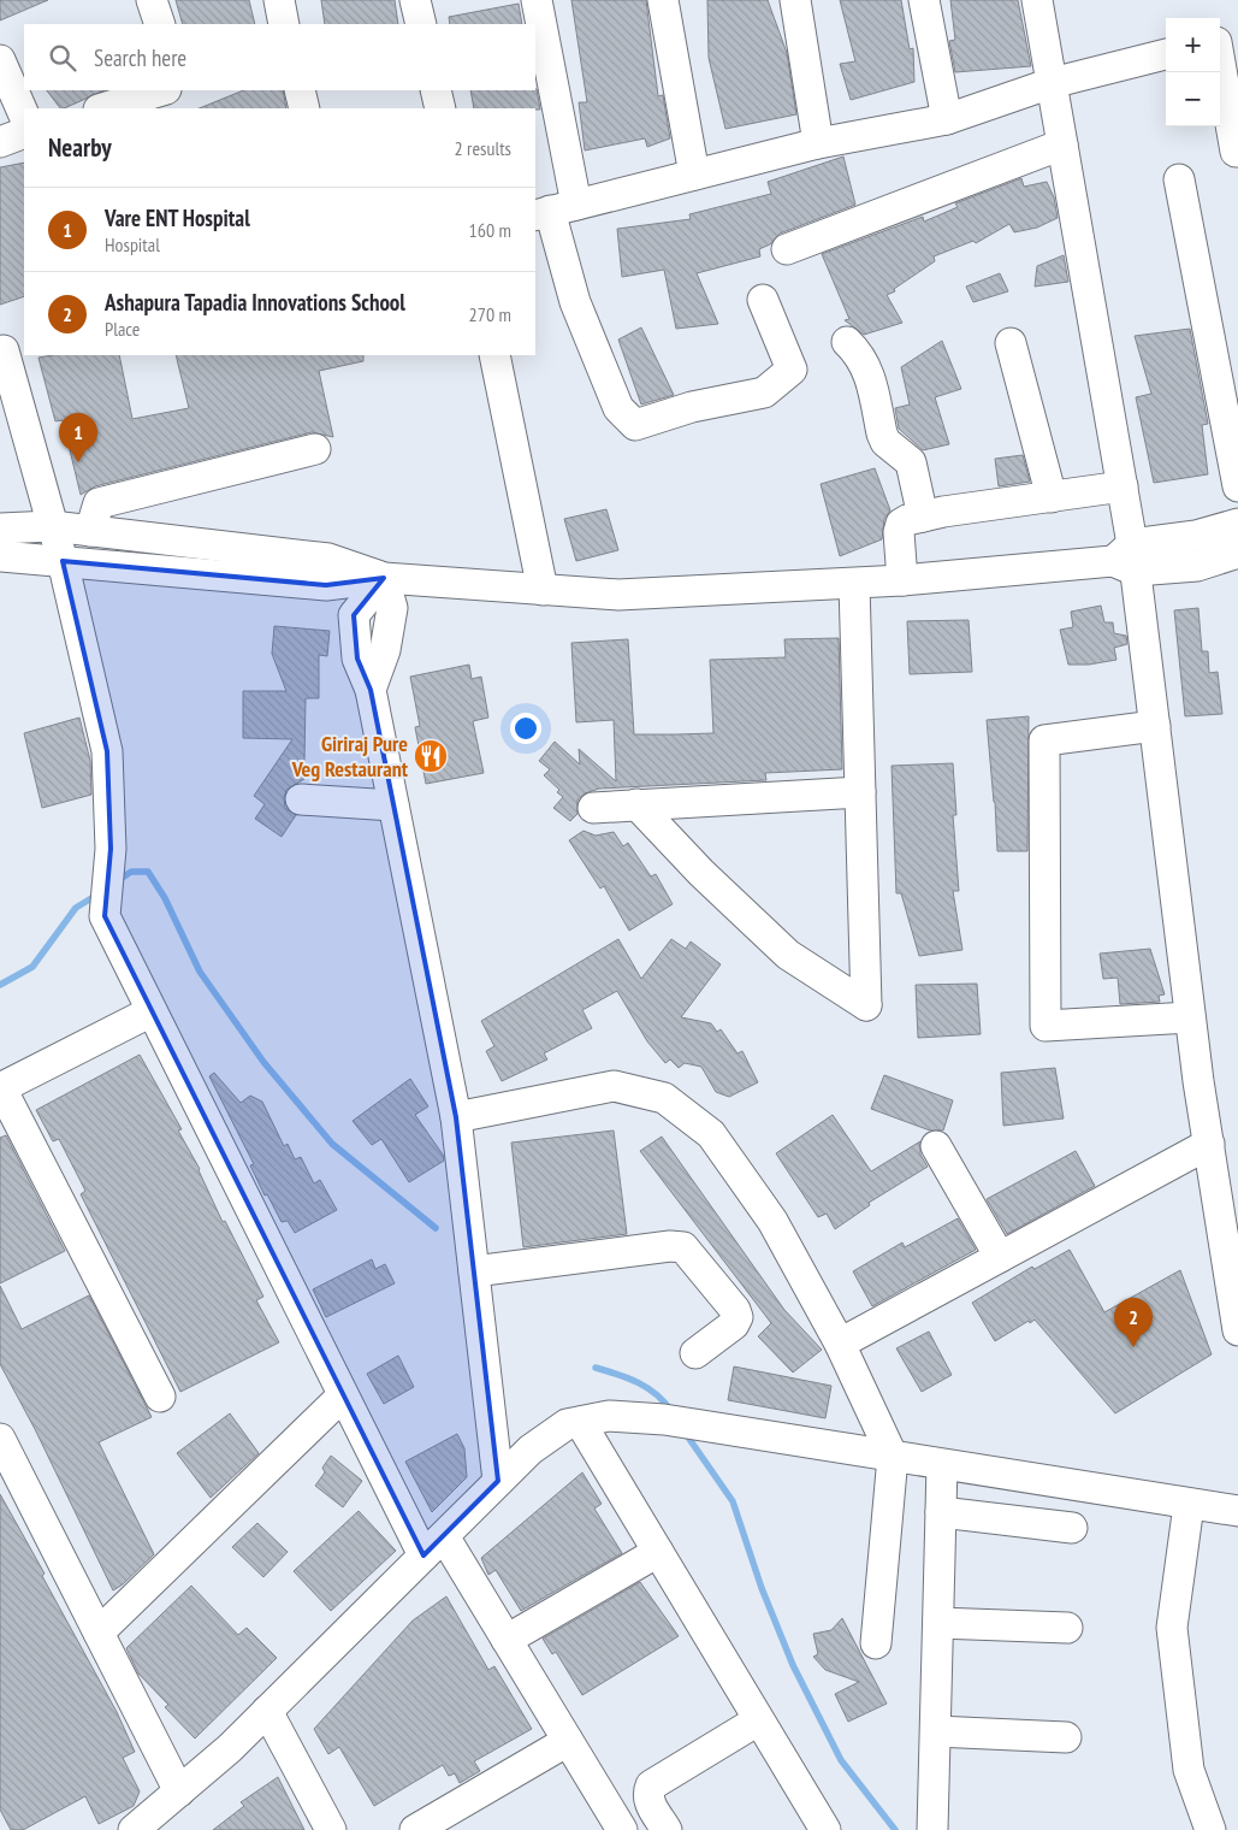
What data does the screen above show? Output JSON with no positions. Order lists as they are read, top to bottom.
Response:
{
  "places": {
    "restaurant": ["Giriraj Pure Veg Restaurant"]
  },
  "page": {
    "map_buttons": ["+", "−"],
    "search": "Search here",
    "heading": ["Nearby", "2 results"],
    "list": [
      {
        "mark": "1",
        "name": "Vare ENT Hospital",
        "note": "Hospital",
        "value": "160 m"
      },
      {
        "mark": "2",
        "name": "Ashapura Tapadia Innovations School",
        "note": "Place",
        "value": "270 m"
      }
    ],
    "pins": ["1", "2"]
  }
}
